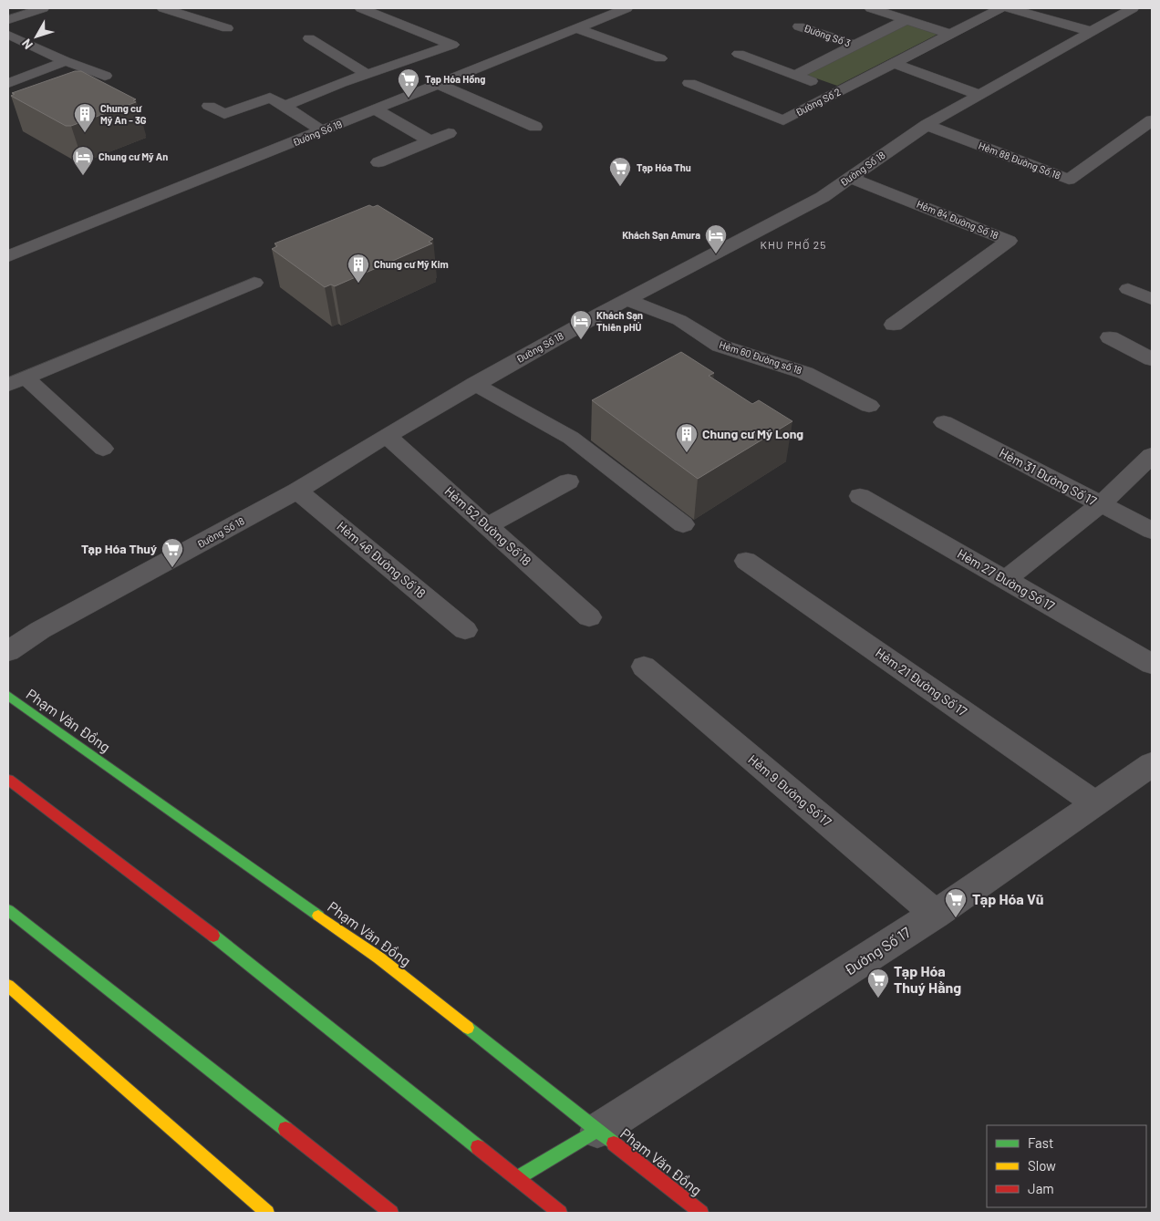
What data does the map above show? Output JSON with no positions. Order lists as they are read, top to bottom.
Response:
{
  "streets": {
    "main road": ["Phạm Văn Đồng"],
    "street": [
      "Đường Số 3",
      "Đường Số 2",
      "Đường Số 19",
      "Hẻm 88 Đường Số 18",
      "Đường Số 18",
      "Hẻm 84 Đường Số 18",
      "Hẻm 60 Đường số 18",
      "Hẻm 31 Đường Số 17",
      "Hẻm 52 Đường Số 18",
      "Hẻm 46 Đường Số 18",
      "Hẻm 27 Đường Số 17",
      "Hẻm 21 Đường Số 17",
      "Hẻm 9 Đường Số 17",
      "Đường Số 17"
    ]
  },
  "crossings": [
    ["Hẻm 88 Đường Số 18", "Đường Số 18"],
    ["Đường Số 18", "Hẻm 84 Đường Số 18"],
    ["Đường Số 18", "Hẻm 60 Đường số 18"],
    ["Đường Số 18", "Hẻm 52 Đường Số 18"],
    ["Đường Số 18", "Hẻm 46 Đường Số 18"],
    ["Hẻm 21 Đường Số 17", "Đường Số 17"],
    ["Phạm Văn Đồng", "Đường Số 17"],
    ["Hẻm 9 Đường Số 17", "Đường Số 17"]
  ],
  "districts": ["KHU PHỐ 25"],
  "places": {
    "supermarket": [
      "Tạp Hóa Hồng",
      "Tạp Hóa Thu",
      "Tạp Hóa Thuý",
      "Tạp Hóa Vũ",
      "Tạp Hóa Thuý Hằng"
    ],
    "building": ["Chung cư Mỹ An - 3G", "Chung cư Mỹ Kim", "Chung cư Mỹ Long"],
    "hotel": ["Chung cư Mỹ An", "Khách Sạn Amura", "Khách Sạn Thiên pHÚ"]
  },
  "legend": ["Fast", "Slow", "Jam"],
  "north": "bottom left"
}
